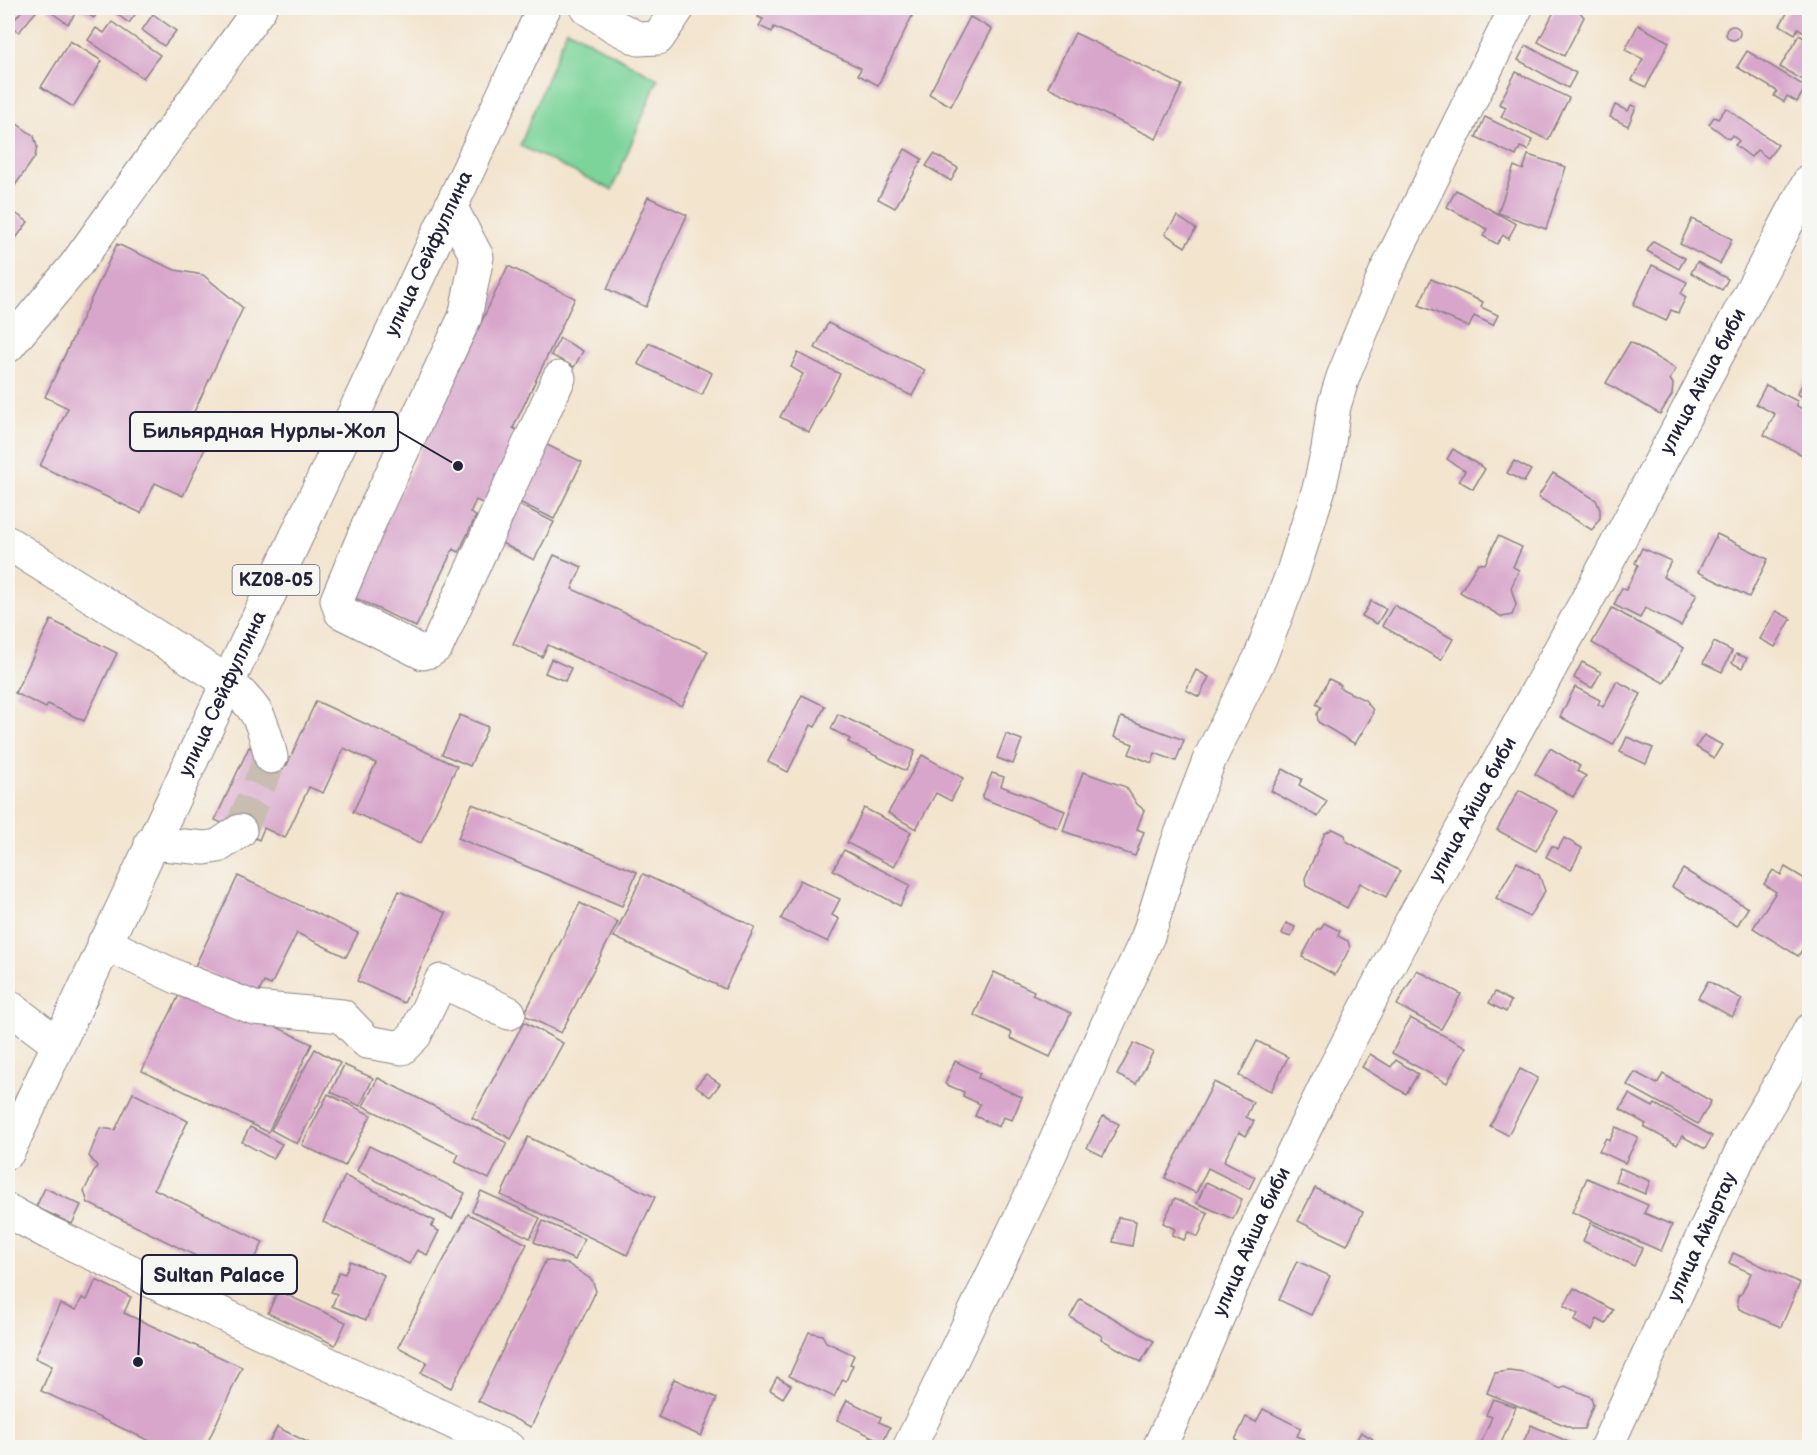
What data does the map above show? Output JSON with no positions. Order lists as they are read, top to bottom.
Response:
{
  "streets": {
    "street": [
      "улица Сейфуллина",
      "улица Айша биби",
      "KZ08-05",
      "улица Айыртау"
    ]
  },
  "places": ["Бильярдная Нурлы-Жол", "Sultan Palace"]
}
